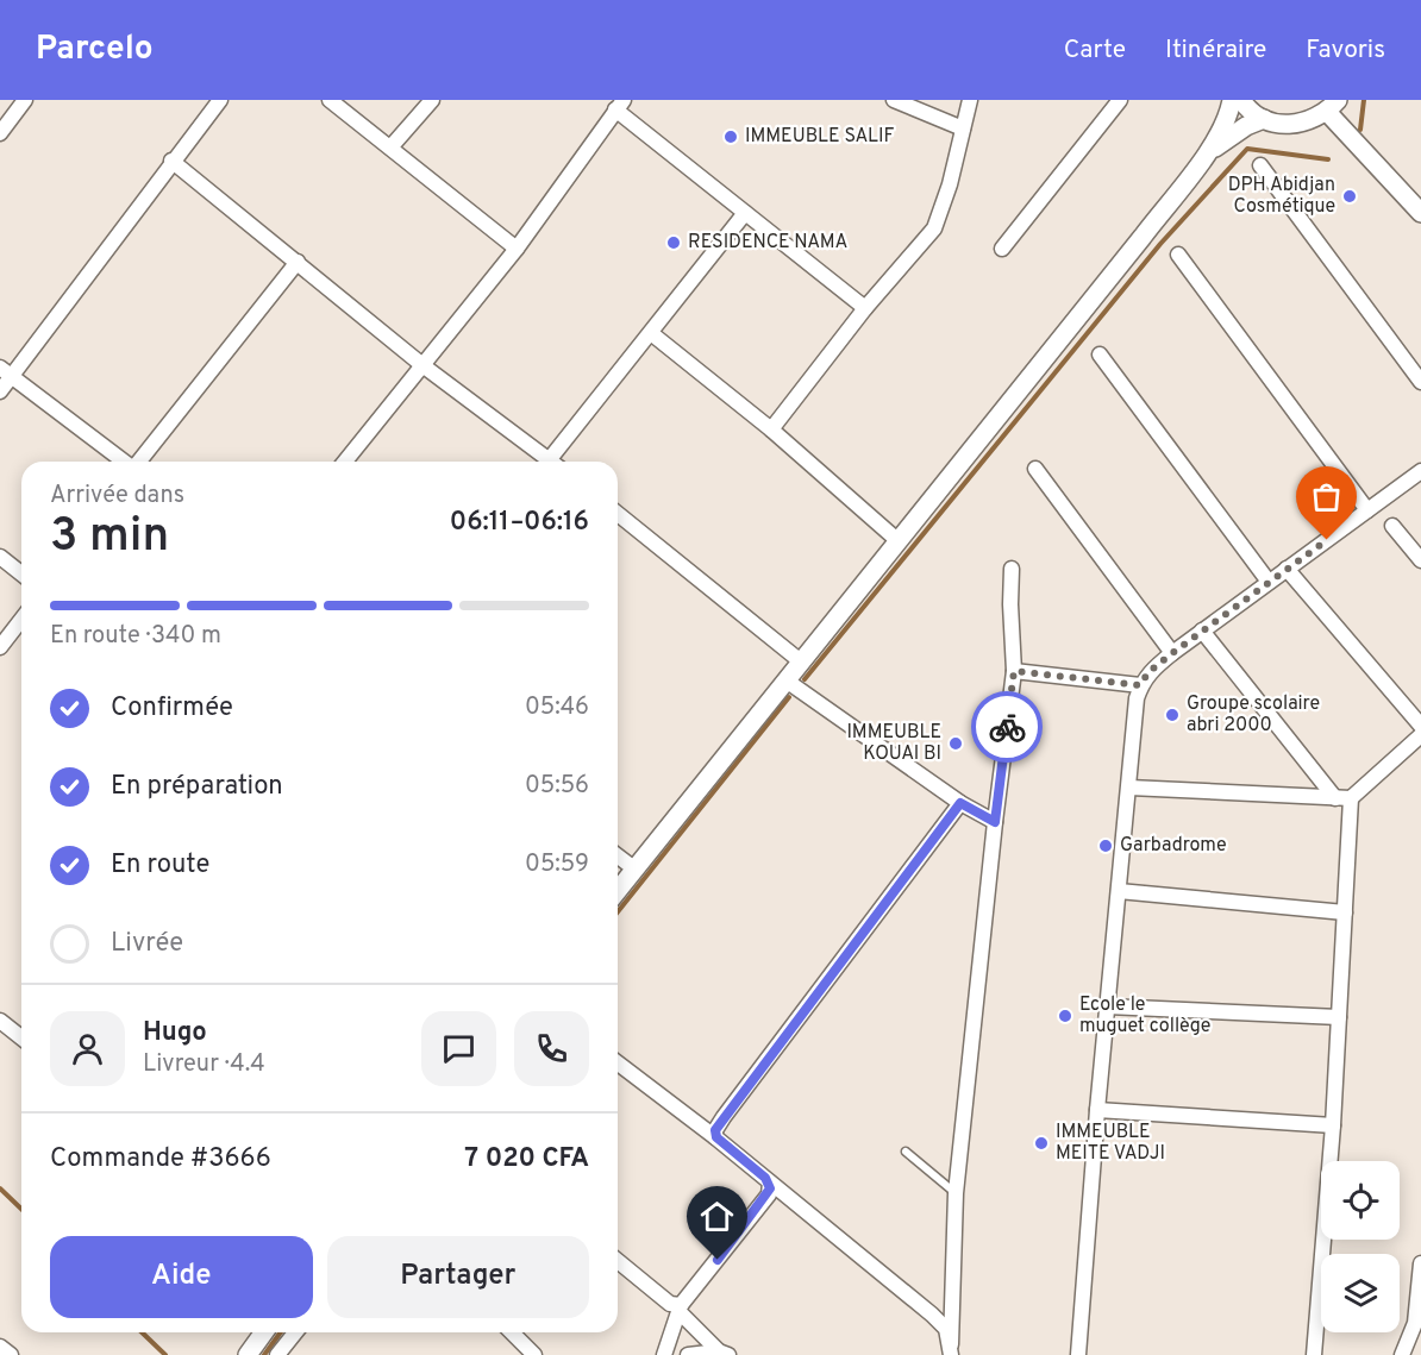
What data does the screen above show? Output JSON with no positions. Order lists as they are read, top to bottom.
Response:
{
  "places": [
    "IMMEUBLE SALIF",
    "DPH Abidjan Cosmétique",
    "RESIDENCE NAMA",
    "Groupe scolaire abri 2000",
    "IMMEUBLE KOUAI BI",
    "Garbadrome",
    "Ecole le muguet collège",
    "IMMEUBLE MEITE VADJI"
  ],
  "page": {
    "header": "Parcelo",
    "nav": ["Carte", "Itinéraire", "Favoris"],
    "heading": ["3 min", "Arrivée dans", "06:11–06:16"],
    "panel": [
      "Hugo",
      "Livreur · 4.4",
      "Commande #3666",
      "7 020 CFA"
    ],
    "bar": "En route · 340 m",
    "list": [
      ["Confirmée", "05:46"],
      ["En préparation", "05:56"],
      ["En route", "05:59"],
      "Livrée"
    ],
    "buttons": ["Aide", "Partager"]
  }
}
